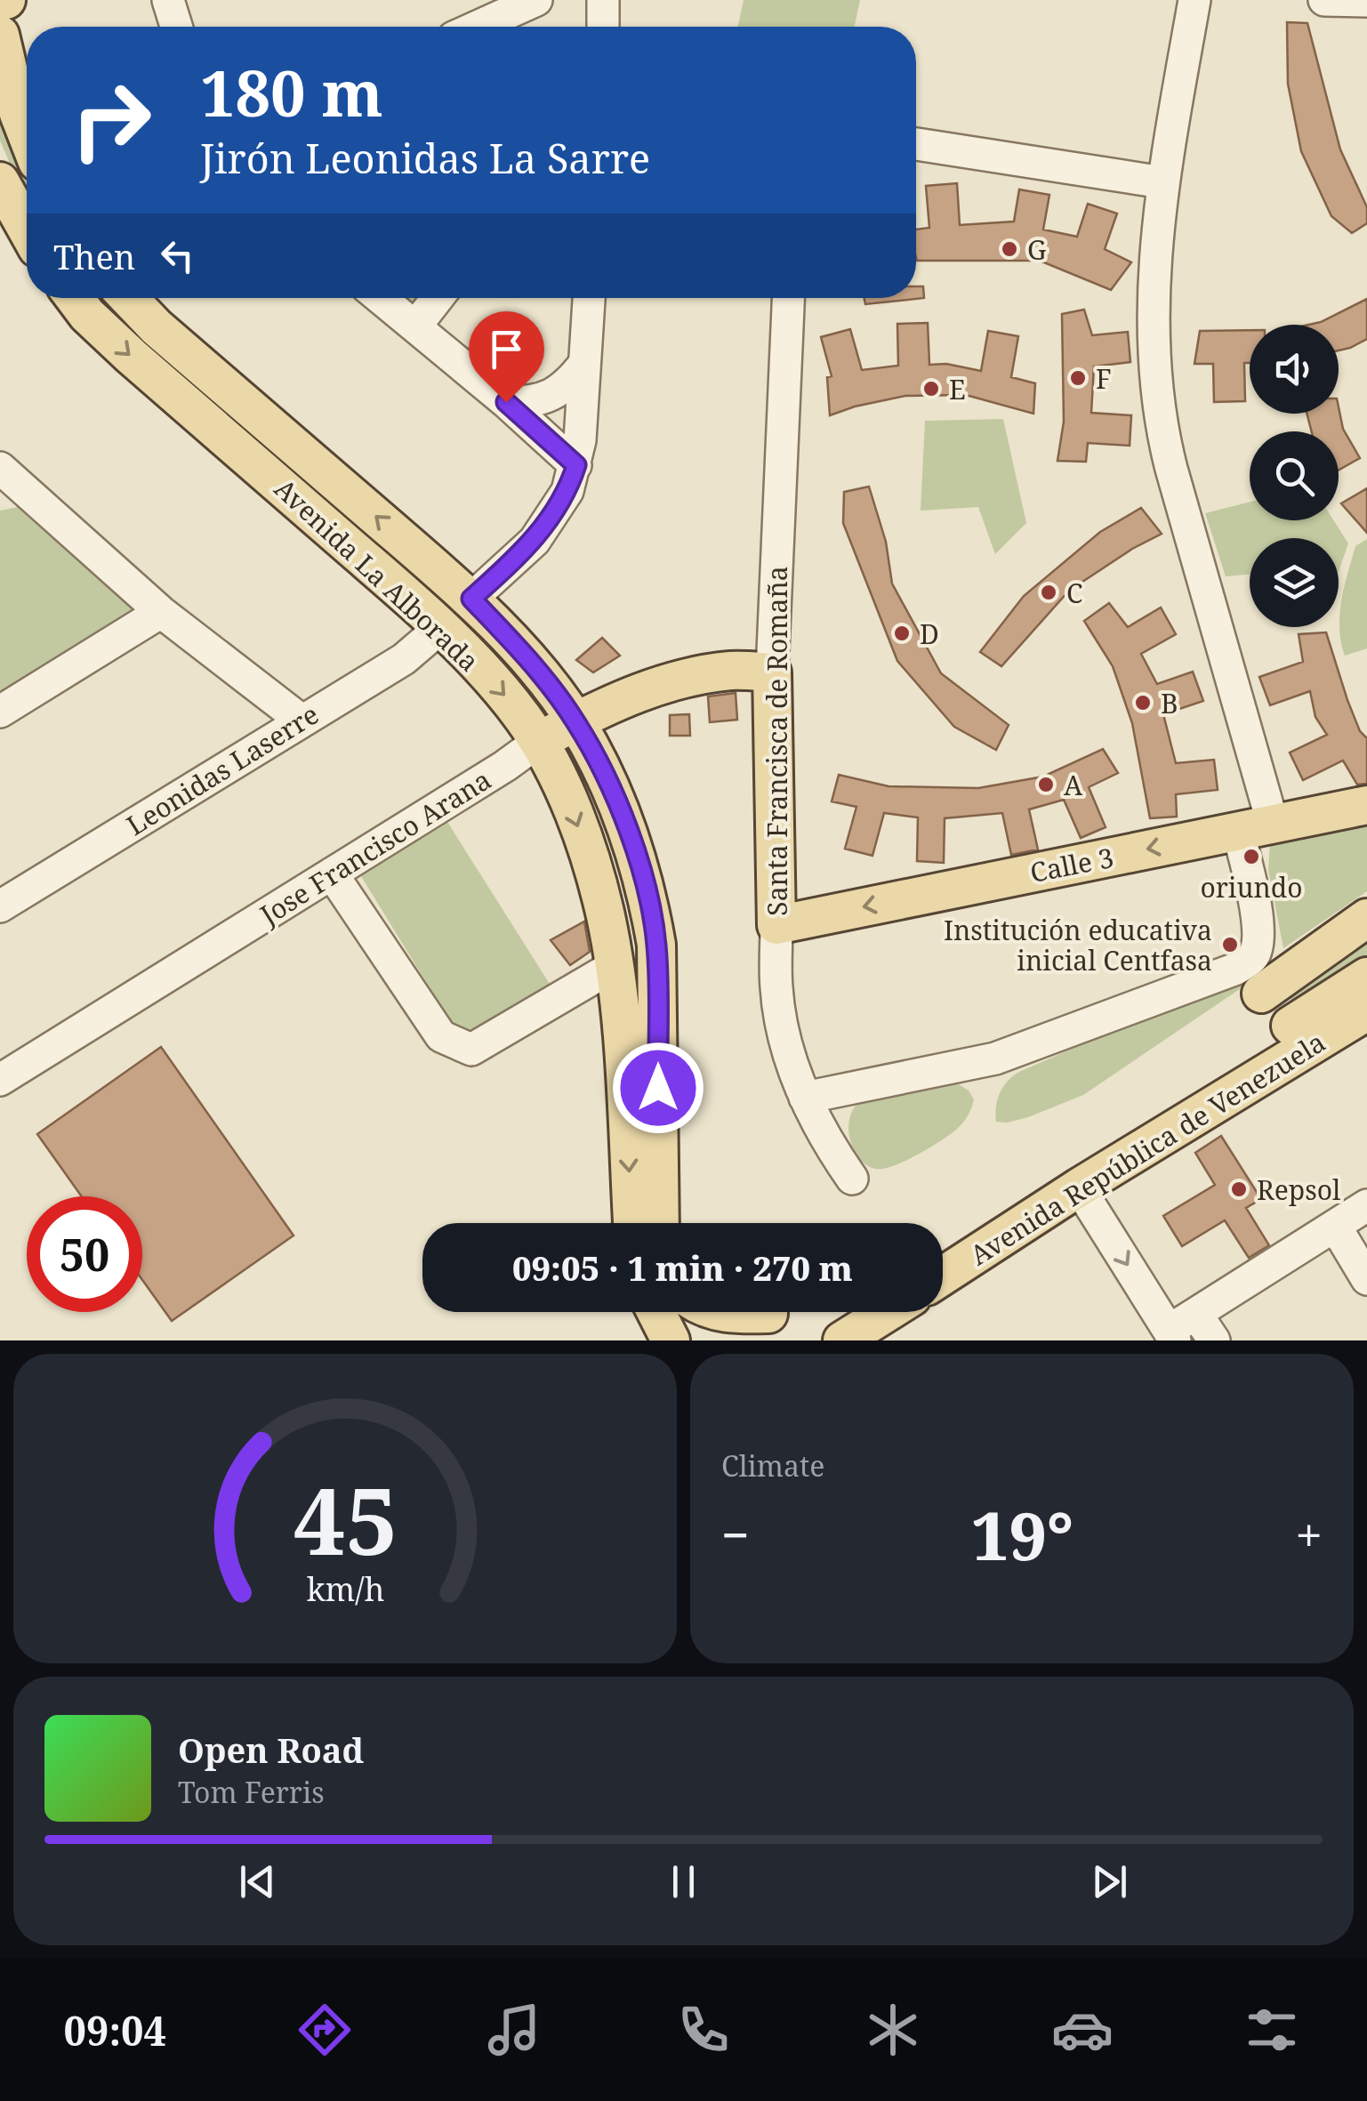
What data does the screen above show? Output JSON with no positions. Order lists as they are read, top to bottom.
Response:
{
  "streets": {
    "main road": [
      "Avenida La Alborada",
      "Santa Francisca de Romaña",
      "Jose Francisco Arana",
      "Calle 3",
      "Avenida República de Venezuela"
    ],
    "street": ["Leonidas Laserre"]
  },
  "crossings": [
    ["Avenida La Alborada", "Leonidas Laserre"],
    ["Avenida La Alborada", "Jose Francisco Arana"],
    ["Santa Francisca de Romaña", "Jose Francisco Arana"],
    ["Santa Francisca de Romaña", "Calle 3"]
  ],
  "one_way": ["Calle 3"],
  "places": [
    "G",
    "F",
    "E",
    "C",
    "D",
    "B",
    "A",
    "oriundo",
    "Institución educativa inicial Centfasa",
    "Repsol"
  ],
  "page": {
    "turn": ["180 m", "Jirón Leonidas La Sarre"],
    "then": "Then",
    "limit": "50",
    "trip": "09:05 · 1 min · 270 m",
    "tile": "Climate",
    "heat": ["−", "19°", "+"],
    "song": ["Open Road", "Tom Ferris"],
    "tabs": "09:04",
    "gauge": ["45", "km/h"]
  }
}
